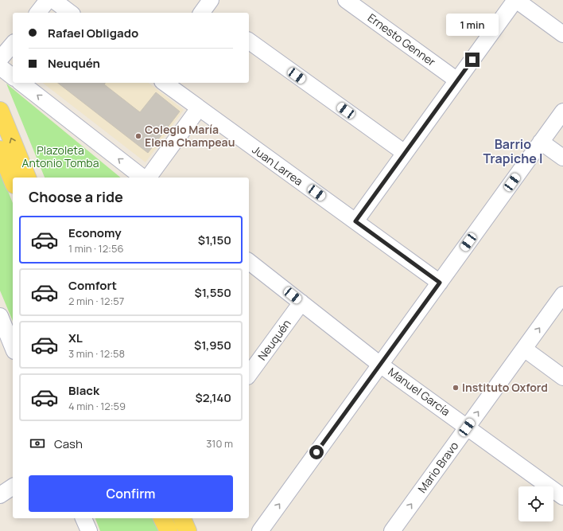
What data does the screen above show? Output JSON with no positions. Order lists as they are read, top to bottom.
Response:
{
  "streets": {
    "street": [
      "Ernesto Genner",
      "Juan Larrea",
      "Neuquén",
      "Manuel García",
      "Mario Bravo"
    ]
  },
  "crossings": [
    ["Neuquén", "Manuel García"],
    ["Manuel García", "Mario Bravo"]
  ],
  "districts": ["Barrio Trapiche I"],
  "parks": ["Plazoleta Antonio Tomba"],
  "places": ["Colegio María Elena Champeau", "Instituto Oxford"],
  "page": {
    "banner": ["Rafael Obligado", "Neuquén"],
    "bubble": "1 min",
    "heading": "Choose a ride",
    "list": [
      {
        "name": "Economy",
        "note": "1 min · 12:56",
        "value": "$1,150"
      },
      {
        "name": "Comfort",
        "note": "2 min · 12:57",
        "value": "$1,550"
      },
      {
        "name": "XL",
        "note": "3 min · 12:58",
        "value": "$1,950"
      },
      {
        "name": "Black",
        "note": "4 min · 12:59",
        "value": "$2,140"
      }
    ],
    "pay": ["Cash", "310 m"],
    "buttons": "Confirm"
  }
}
